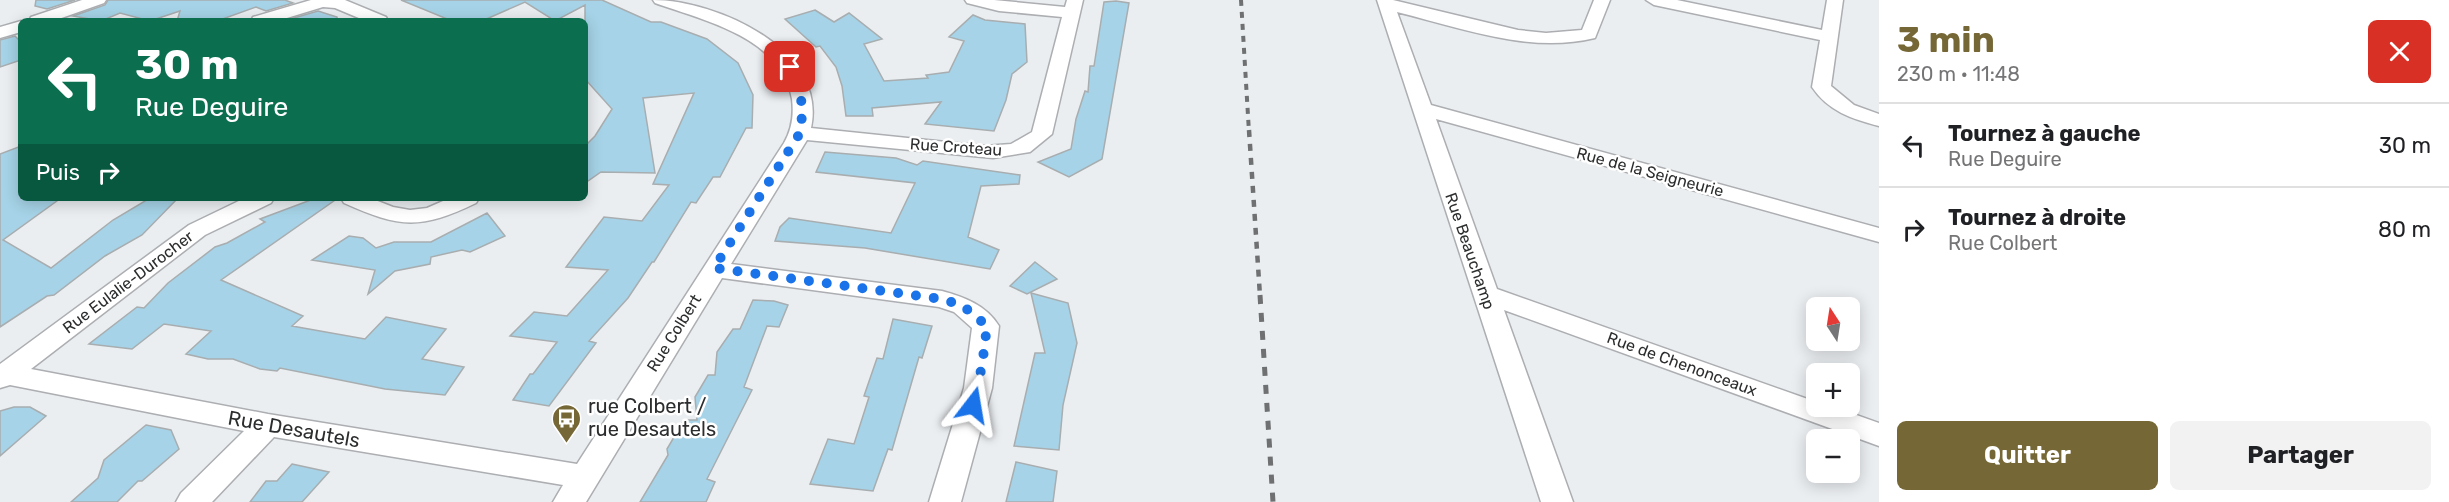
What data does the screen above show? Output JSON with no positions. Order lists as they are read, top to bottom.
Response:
{
  "streets": {
    "street": [
      "Rue Croteau",
      "Rue de la Seigneurie",
      "Rue Beauchamp",
      "Rue Eulalie-Durocher",
      "Rue Colbert",
      "Rue de Chenonceaux",
      "Rue Desautels"
    ]
  },
  "crossings": [
    ["Rue Croteau", "Rue Colbert"],
    ["Rue de la Seigneurie", "Rue Beauchamp"],
    ["Rue Beauchamp", "Rue de Chenonceaux"],
    ["Rue Eulalie-Durocher", "Rue Desautels"],
    ["Rue Colbert", "Rue Desautels"]
  ],
  "places": {
    "bus stop": ["rue Colbert / rue Desautels"]
  },
  "north": "top",
  "page": {
    "heading": ["3 min", "230 m · 11:48"],
    "turn": ["30 m", "Rue Deguire"],
    "list": [
      {
        "name": "Tournez à gauche",
        "note": "Rue Deguire",
        "value": "30 m"
      },
      {
        "name": "Tournez à droite",
        "note": "Rue Colbert",
        "value": "80 m"
      }
    ],
    "then": "Puis",
    "map_buttons": ["+", "−"],
    "buttons": ["Quitter", "Partager"]
  }
}
